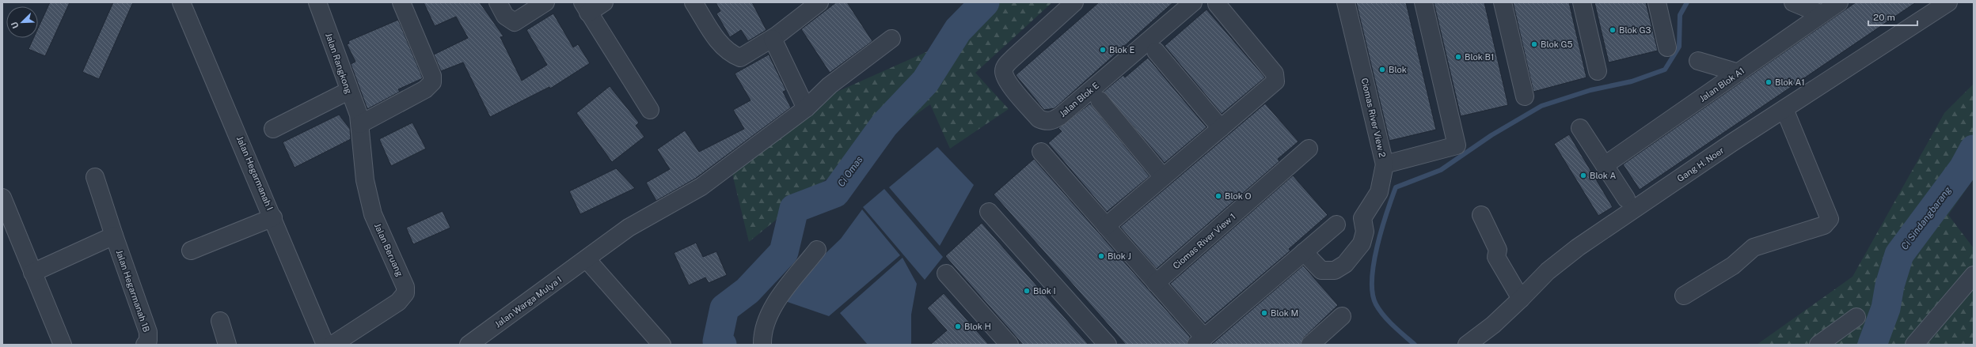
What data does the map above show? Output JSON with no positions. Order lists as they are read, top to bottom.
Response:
{
  "streets": {
    "street": [
      "Jalan Rangkong",
      "Jalan Blok A1",
      "Jalan Blok E",
      "Ciomas River View 2",
      "Gang H. Noer",
      "Jalan Hegarmanah I",
      "Ciomas River View 1",
      "Jalan Beruang",
      "Jalan Hegarmanah 1B",
      "Jalan Warga Mulya I"
    ]
  },
  "crossings": [
    ["Jalan Rangkong", "Jalan Beruang"],
    ["Jalan Hegarmanah I", "Jalan Beruang"]
  ],
  "water": ["Ci Omas", "Ci Sindangbarang"],
  "places": [
    "Blok G3",
    "Blok G5",
    "Blok E",
    "Blok B1",
    "Blok",
    "Blok A1",
    "Blok A",
    "Blok O",
    "Blok J",
    "Blok I",
    "Blok M",
    "Blok H"
  ],
  "scale_bar": "20 m",
  "north": "bottom left"
}
